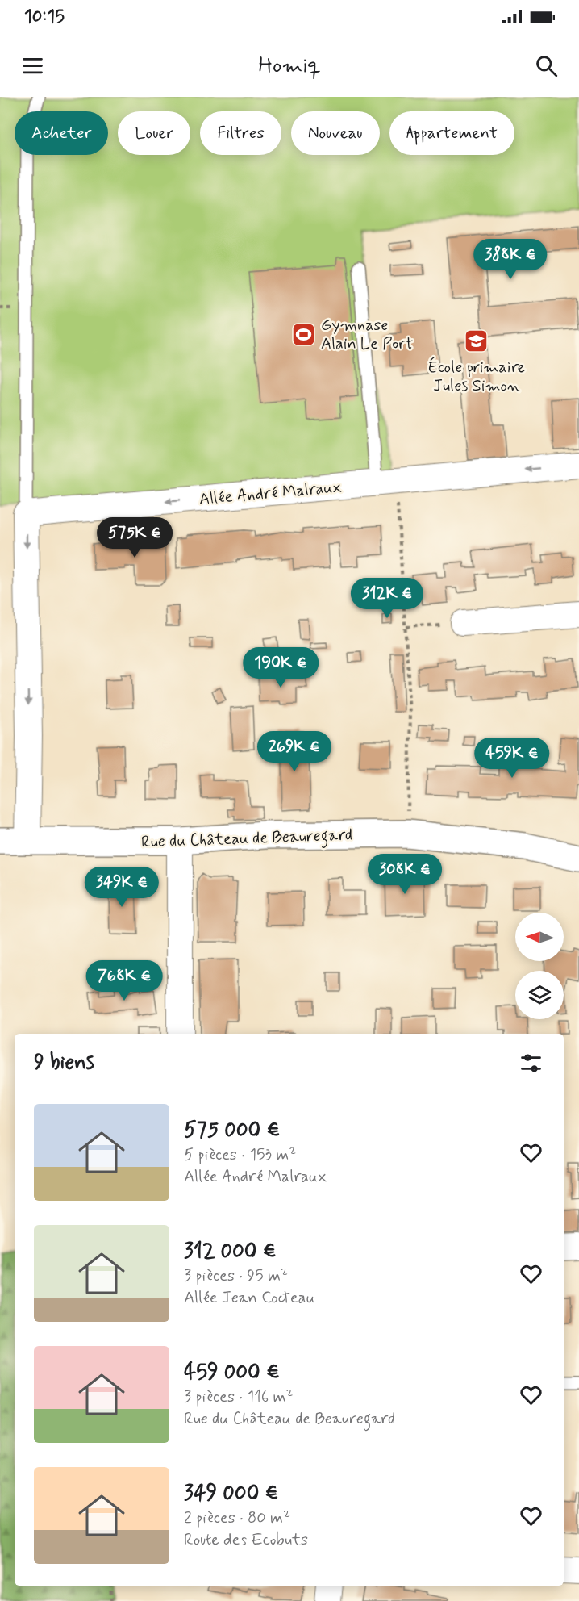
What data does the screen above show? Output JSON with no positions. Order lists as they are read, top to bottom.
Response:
{
  "streets": {
    "street": ["Allée André Malraux", "Rue du Château de Beauregard"]
  },
  "one_way": ["Allée André Malraux"],
  "places": {
    "sports": ["Gymnase Alain Le Port"],
    "school or university": ["École primaire Jules Simon"]
  },
  "north": "left",
  "page": {
    "status": "10:15",
    "header": "Homiq",
    "chip": [
      "Acheter",
      "Louer",
      "Filtres",
      "Nouveau",
      "Appartement"
    ],
    "price": [
      "388K €",
      "575K €",
      "312K €",
      "190K €",
      "269K €",
      "459K €",
      "308K €",
      "349K €",
      "768K €"
    ],
    "heading": "9 biens",
    "list": [
      {
        "name": "575 000 €",
        "note": "5 pièces · 153 m² · Allée André Malraux"
      },
      {
        "name": "312 000 €",
        "note": "3 pièces · 95 m² · Allée Jean Cocteau"
      },
      {
        "name": "459 000 €",
        "note": "3 pièces · 116 m² · Rue du Château de Beauregard"
      },
      {
        "name": "349 000 €",
        "note": "2 pièces · 80 m² · Route des Ecobuts"
      }
    ]
  }
}
